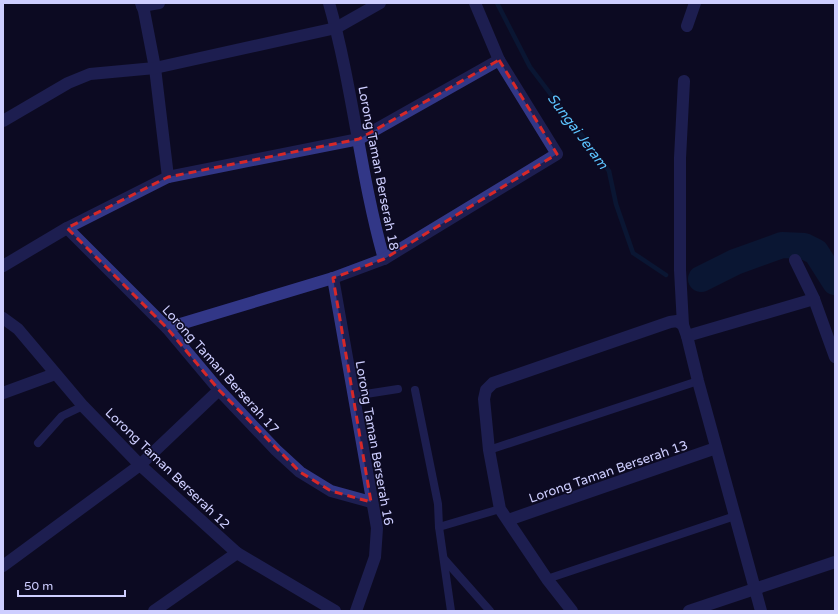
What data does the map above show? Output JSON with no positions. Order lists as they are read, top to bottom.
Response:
{
  "streets": {
    "street": [
      "Lorong Taman Berserah 18",
      "Lorong Taman Berserah 17",
      "Lorong Taman Berserah 16",
      "Lorong Taman Berserah 12",
      "Lorong Taman Berserah 13"
    ]
  },
  "crossings": [
    ["Lorong Taman Berserah 18", "Lorong Taman Berserah 17"],
    ["Lorong Taman Berserah 18", "Lorong Taman Berserah 16"],
    ["Lorong Taman Berserah 17", "Lorong Taman Berserah 16"]
  ],
  "water": ["Sungai Jeram"],
  "scale_bar": "50 m"
}
